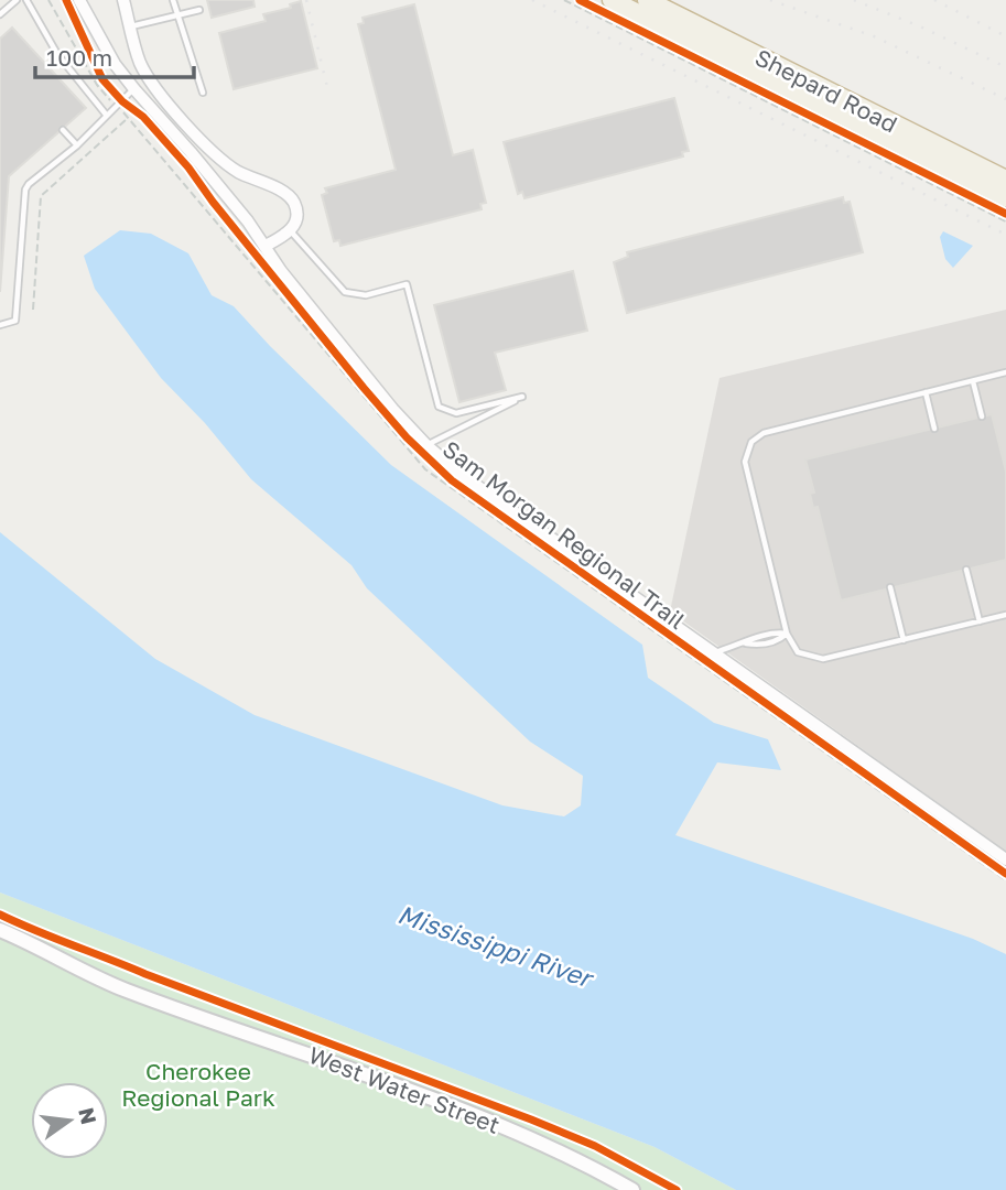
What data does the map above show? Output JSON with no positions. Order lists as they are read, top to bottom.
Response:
{
  "streets": {
    "highway": ["Shepard Road"],
    "street": ["West Water Street"],
    "cycle path": ["Sam Morgan Regional Trail"]
  },
  "water": ["Mississippi River"],
  "parks": ["Cherokee Regional Park"],
  "scale_bar": "100 m",
  "north": "right"
}
